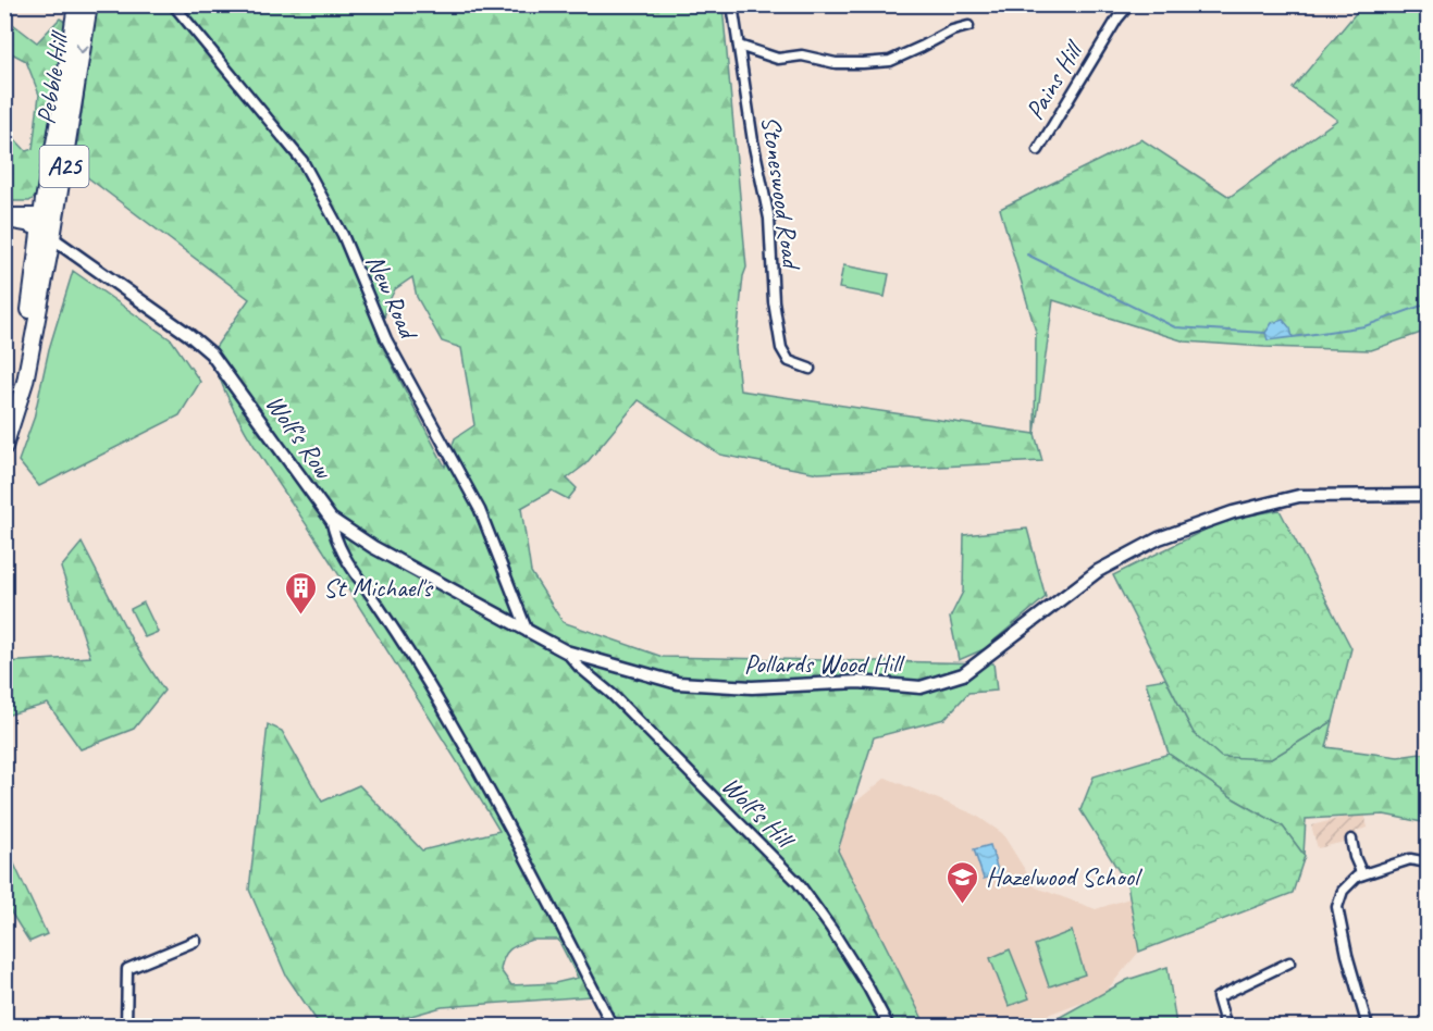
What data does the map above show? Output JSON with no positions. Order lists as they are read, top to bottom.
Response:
{
  "streets": {
    "main road": ["Pebble Hill", "A25"],
    "street": [
      "Pains Hill",
      "Stoneswood Road",
      "New Road",
      "Wolf's Row",
      "Pollards Wood Hill",
      "Wolf's Hill"
    ]
  },
  "crossings": [
    ["Pebble Hill", "A25"],
    ["Pebble Hill", "Wolf's Row"],
    ["A25", "Wolf's Row"],
    ["New Road", "Wolf's Row"],
    ["New Road", "Pollards Wood Hill"],
    ["Wolf's Row", "Pollards Wood Hill"],
    ["Pollards Wood Hill", "Wolf's Hill"]
  ],
  "places": {
    "building": ["St Michael's"],
    "school or university": ["Hazelwood School"]
  }
}
